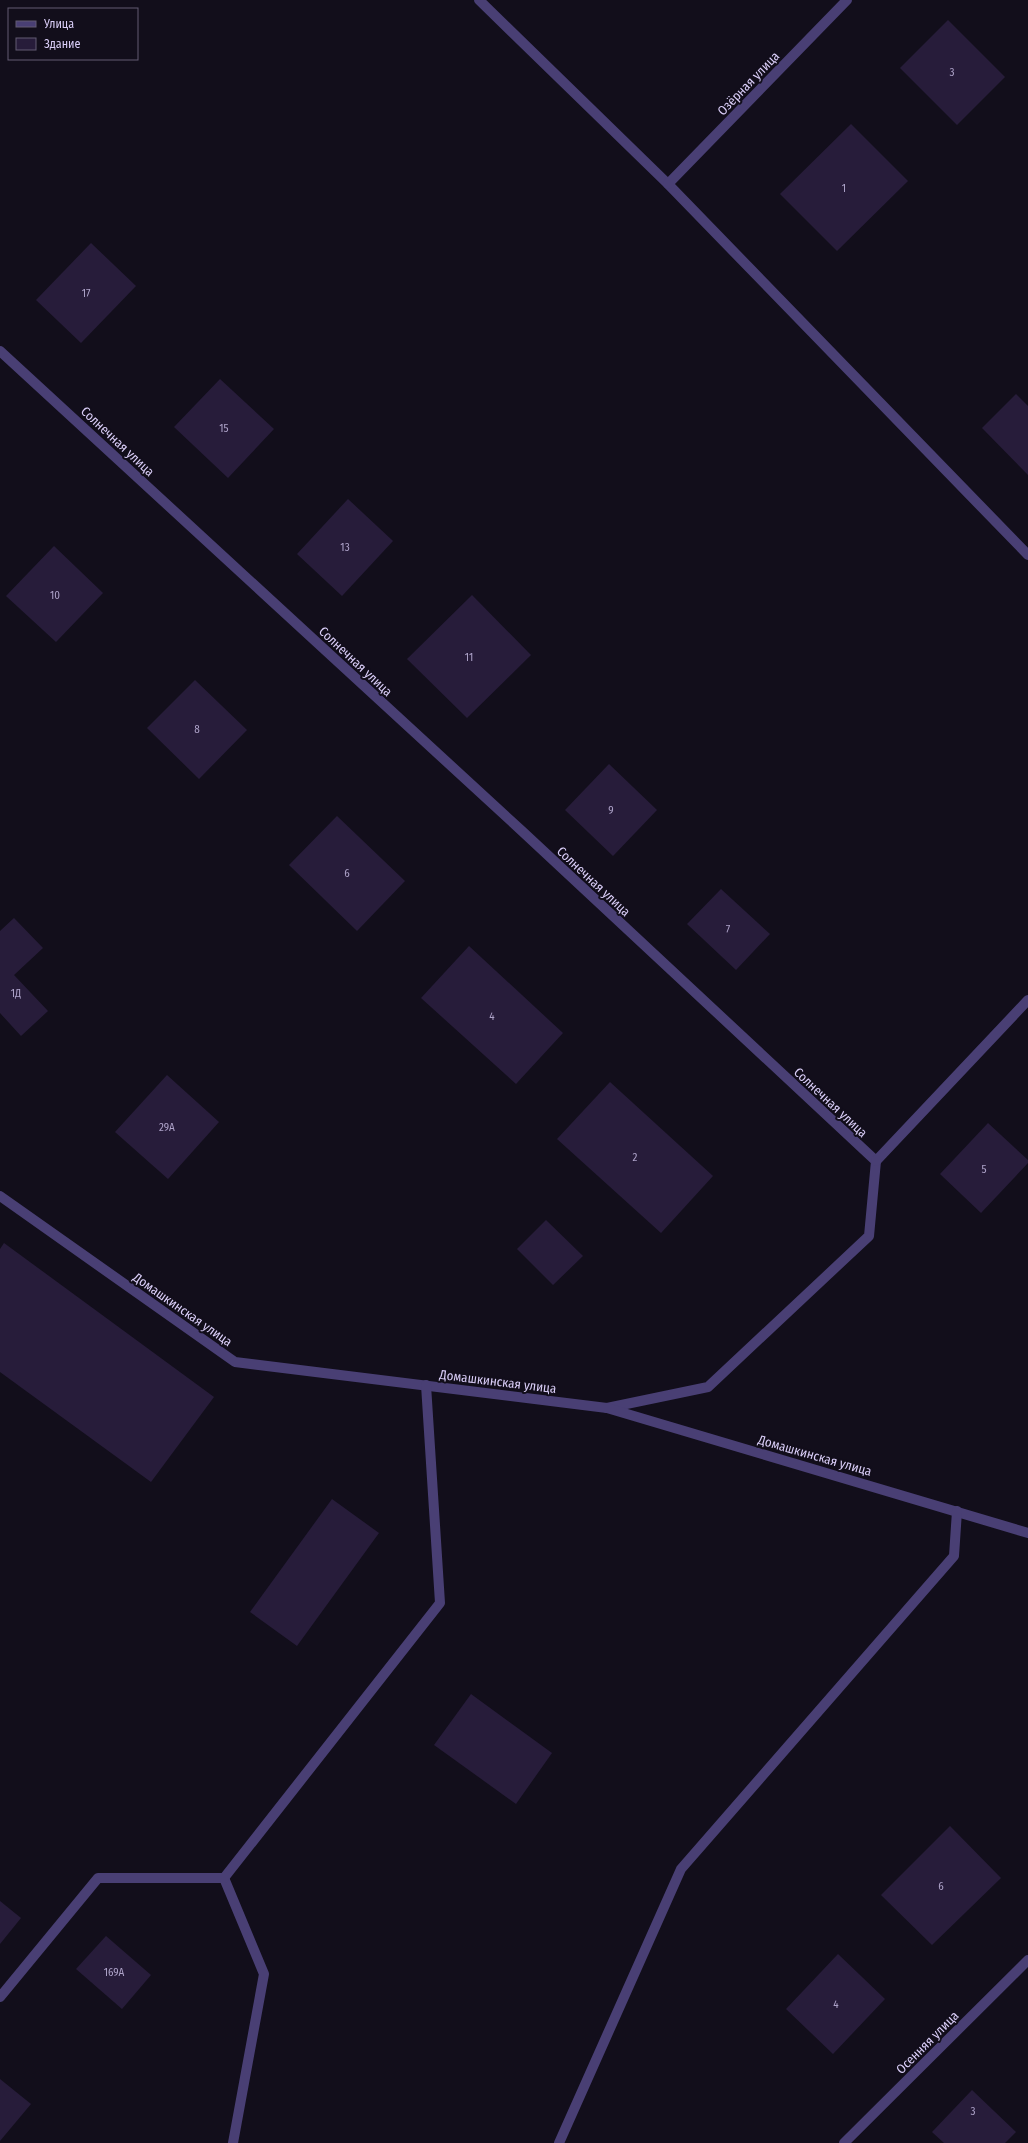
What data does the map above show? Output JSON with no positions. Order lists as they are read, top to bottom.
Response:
{
  "streets": {
    "street": [
      "Озёрная улица",
      "Солнечная улица",
      "Домашкинская улица",
      "Осенняя улица"
    ]
  },
  "house_numbers": [
    "3",
    "1",
    "17",
    "15",
    "13",
    "10",
    "11",
    "8",
    "9",
    "6",
    "7",
    "1Д",
    "4",
    "29А",
    "2",
    "5",
    "6",
    "169А",
    "4",
    "3"
  ],
  "legend": ["Улица", "Здание"]
}
